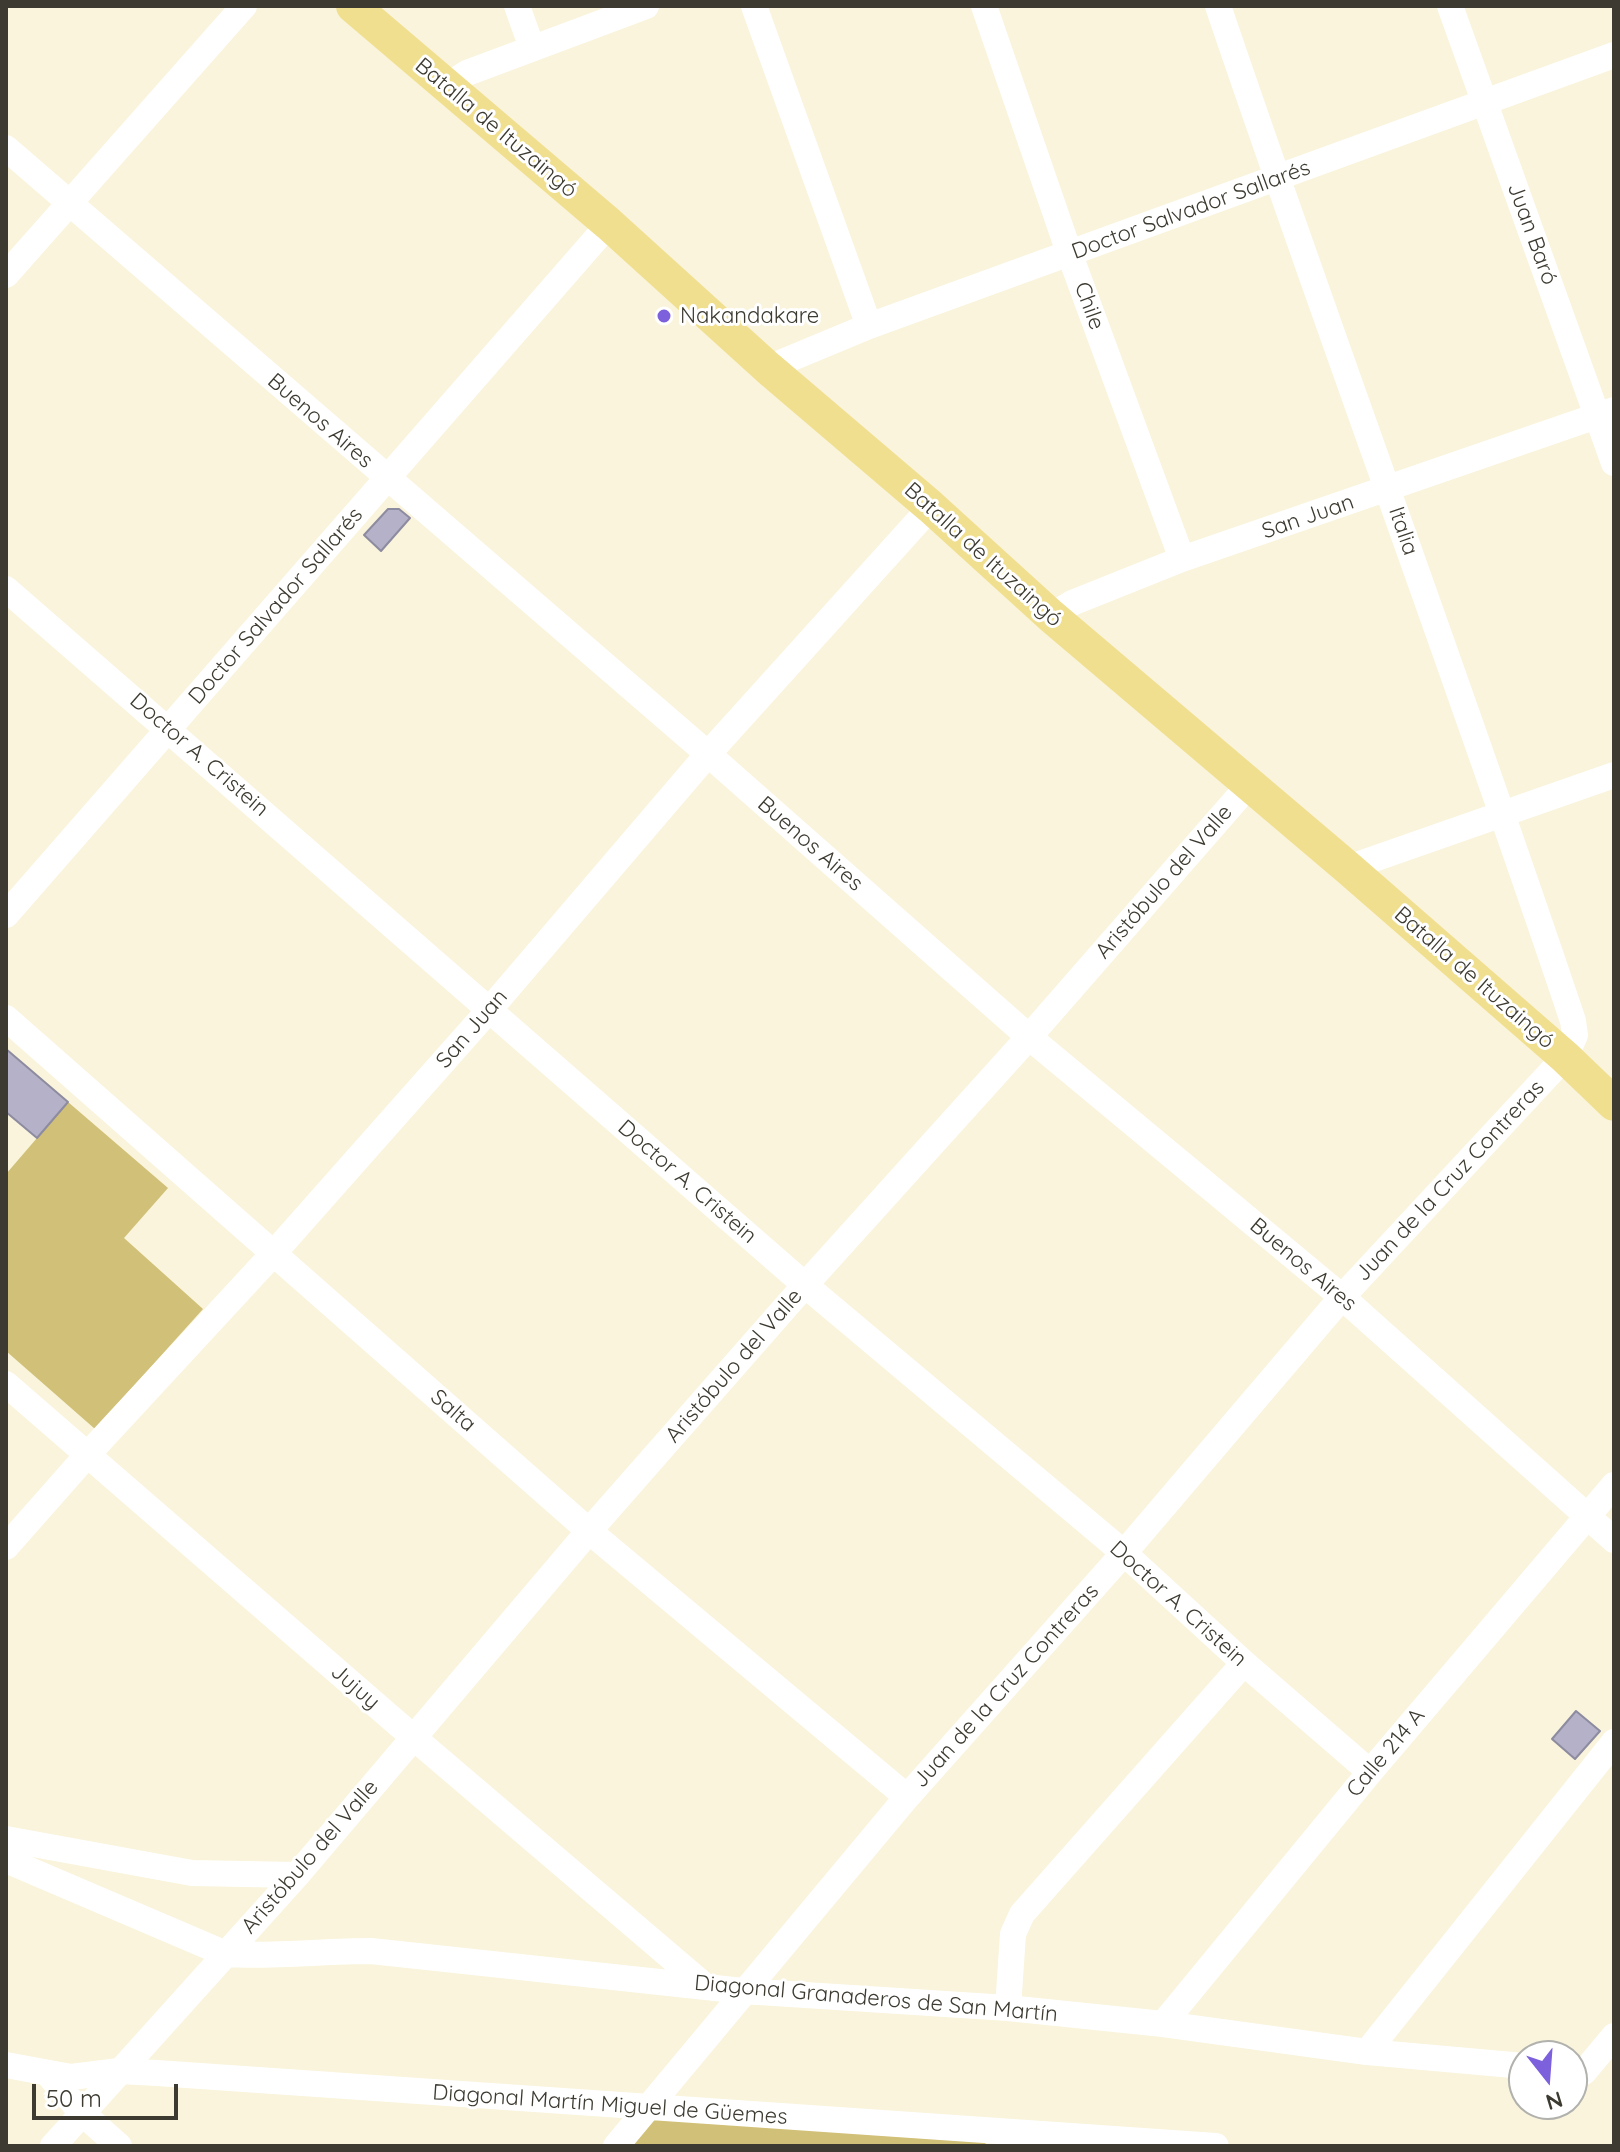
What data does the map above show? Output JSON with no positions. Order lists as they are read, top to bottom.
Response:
{
  "streets": {
    "main road": ["Batalla de Ituzaingó"],
    "street": [
      "Doctor Salvador Sallarés",
      "Juan Baró",
      "Chile",
      "Buenos Aires",
      "San Juan",
      "Italia",
      "Doctor A. Cristein",
      "Aristóbulo del Valle",
      "Juan de la Cruz Contreras",
      "Salta",
      "Jujuy",
      "Calle 214 A",
      "Diagonal Granaderos de San Martín",
      "Diagonal Martín Miguel de Güemes"
    ]
  },
  "crossings": [
    ["Batalla de Ituzaingó", "Doctor Salvador Sallarés"],
    ["Batalla de Ituzaingó", "San Juan"],
    ["Batalla de Ituzaingó", "Italia"],
    ["Batalla de Ituzaingó", "Aristóbulo del Valle"],
    ["Batalla de Ituzaingó", "Juan de la Cruz Contreras"],
    ["Doctor Salvador Sallarés", "Juan Baró"],
    ["Doctor Salvador Sallarés", "Chile"],
    ["Doctor Salvador Sallarés", "Buenos Aires"],
    ["Doctor Salvador Sallarés", "Italia"],
    ["Doctor Salvador Sallarés", "Doctor A. Cristein"],
    ["Juan Baró", "San Juan"],
    ["Chile", "San Juan"],
    ["Buenos Aires", "San Juan"],
    ["Buenos Aires", "Aristóbulo del Valle"],
    ["Buenos Aires", "Juan de la Cruz Contreras"],
    ["Buenos Aires", "Calle 214 A"],
    ["San Juan", "Italia"],
    ["San Juan", "Doctor A. Cristein"],
    ["San Juan", "Salta"],
    ["San Juan", "Jujuy"],
    ["Italia", "Juan de la Cruz Contreras"],
    ["Doctor A. Cristein", "Aristóbulo del Valle"],
    ["Doctor A. Cristein", "Juan de la Cruz Contreras"],
    ["Doctor A. Cristein", "Calle 214 A"],
    ["Aristóbulo del Valle", "Salta"],
    ["Aristóbulo del Valle", "Jujuy"],
    ["Aristóbulo del Valle", "Diagonal Granaderos de San Martín"],
    ["Aristóbulo del Valle", "Diagonal Martín Miguel de Güemes"],
    ["Juan de la Cruz Contreras", "Salta"],
    ["Juan de la Cruz Contreras", "Diagonal Granaderos de San Martín"],
    ["Juan de la Cruz Contreras", "Diagonal Martín Miguel de Güemes"],
    ["Jujuy", "Diagonal Granaderos de San Martín"],
    ["Calle 214 A", "Diagonal Granaderos de San Martín"]
  ],
  "places": ["Nakandakare"],
  "scale_bar": "50 m",
  "north": "bottom"
}
